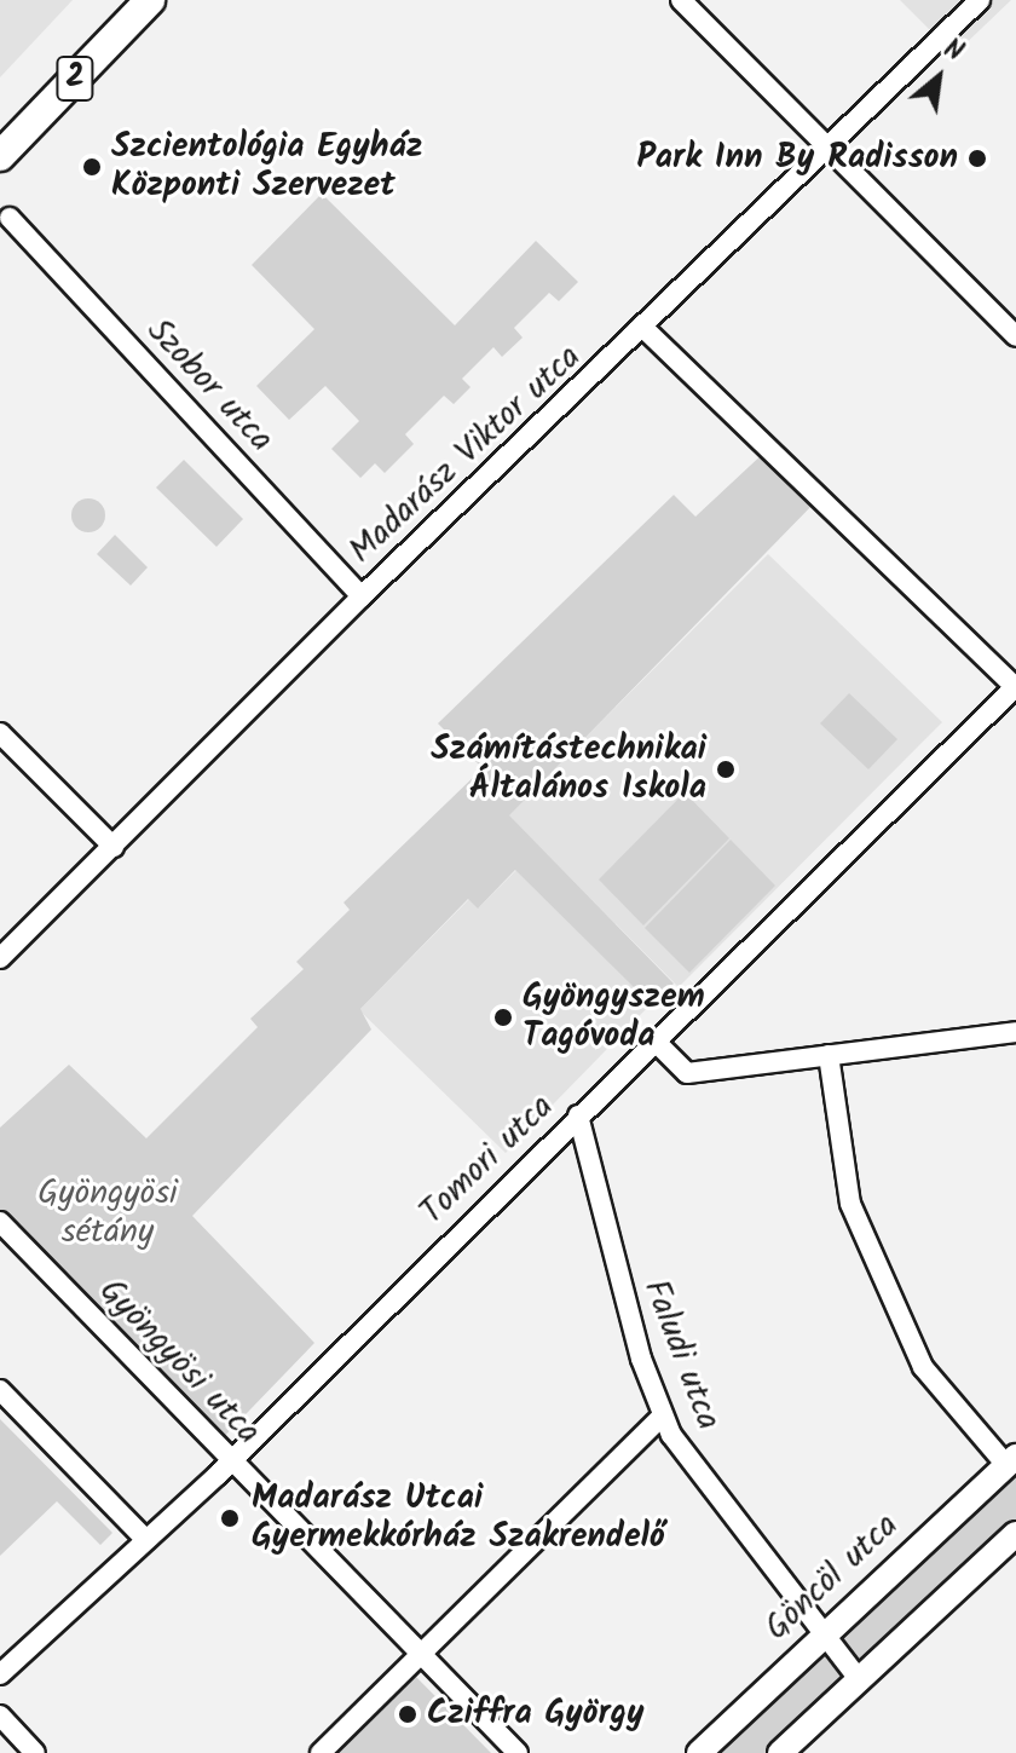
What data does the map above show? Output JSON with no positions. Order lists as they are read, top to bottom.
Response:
{
  "streets": {
    "main road": ["2"],
    "street": [
      "Szobor utca",
      "Madarász Viktor utca",
      "Tomori utca",
      "Faludi utca",
      "Gyöngyösi utca",
      "Göncöl utca"
    ]
  },
  "crossings": [
    ["Szobor utca", "Madarász Viktor utca"],
    ["Tomori utca", "Faludi utca"],
    ["Tomori utca", "Gyöngyösi utca"],
    ["Faludi utca", "Göncöl utca"]
  ],
  "parks": ["Gyöngyösi sétány"],
  "places": [
    "Park Inn By Radisson",
    "Szcientológia Egyház Központi Szervezet",
    "Számítástechnikai Általános Iskola",
    "Gyöngyszem Tagóvoda",
    "Madarász Utcai Gyermekkórház Szakrendelő",
    "Cziffra György"
  ],
  "north": "top right"
}
